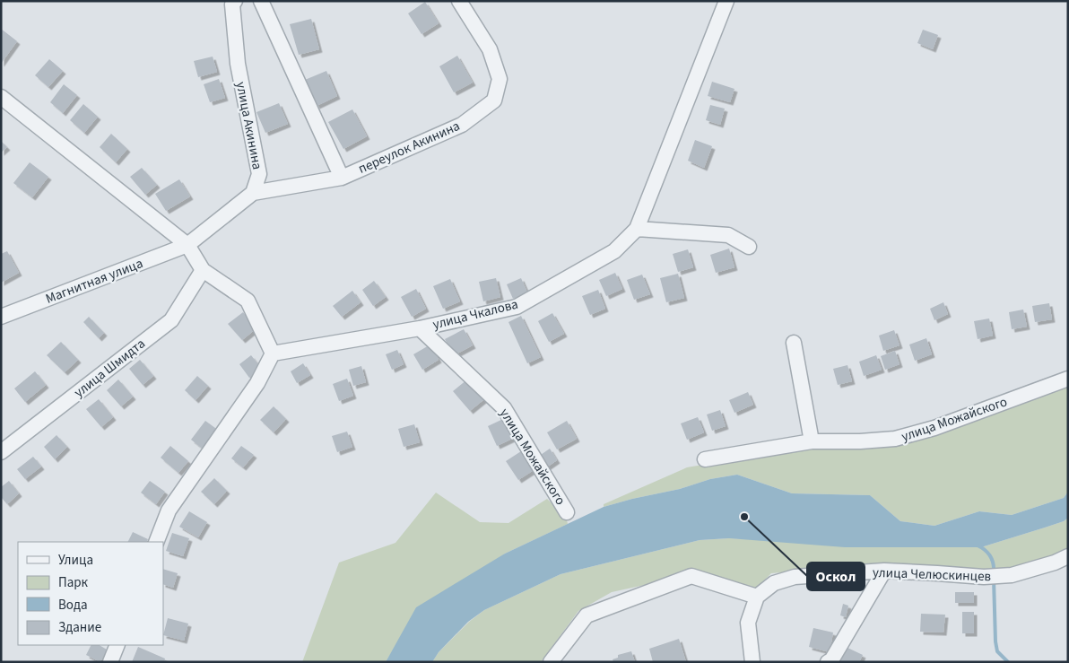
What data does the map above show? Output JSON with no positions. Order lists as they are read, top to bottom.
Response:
{
  "streets": {
    "street": [
      "улица Акинина",
      "переулок Акинина",
      "Магнитная улица",
      "улица Чкалова",
      "улица Шмидта",
      "улица Можайского",
      "улица Челюскинцев"
    ]
  },
  "crossings": [
    ["улица Акинина", "переулок Акинина"],
    ["улица Чкалова", "улица Можайского"]
  ],
  "places": ["Оскол"],
  "legend": [
    "Улица",
    "Парк",
    "Вода",
    "Здание"
  ]
}
